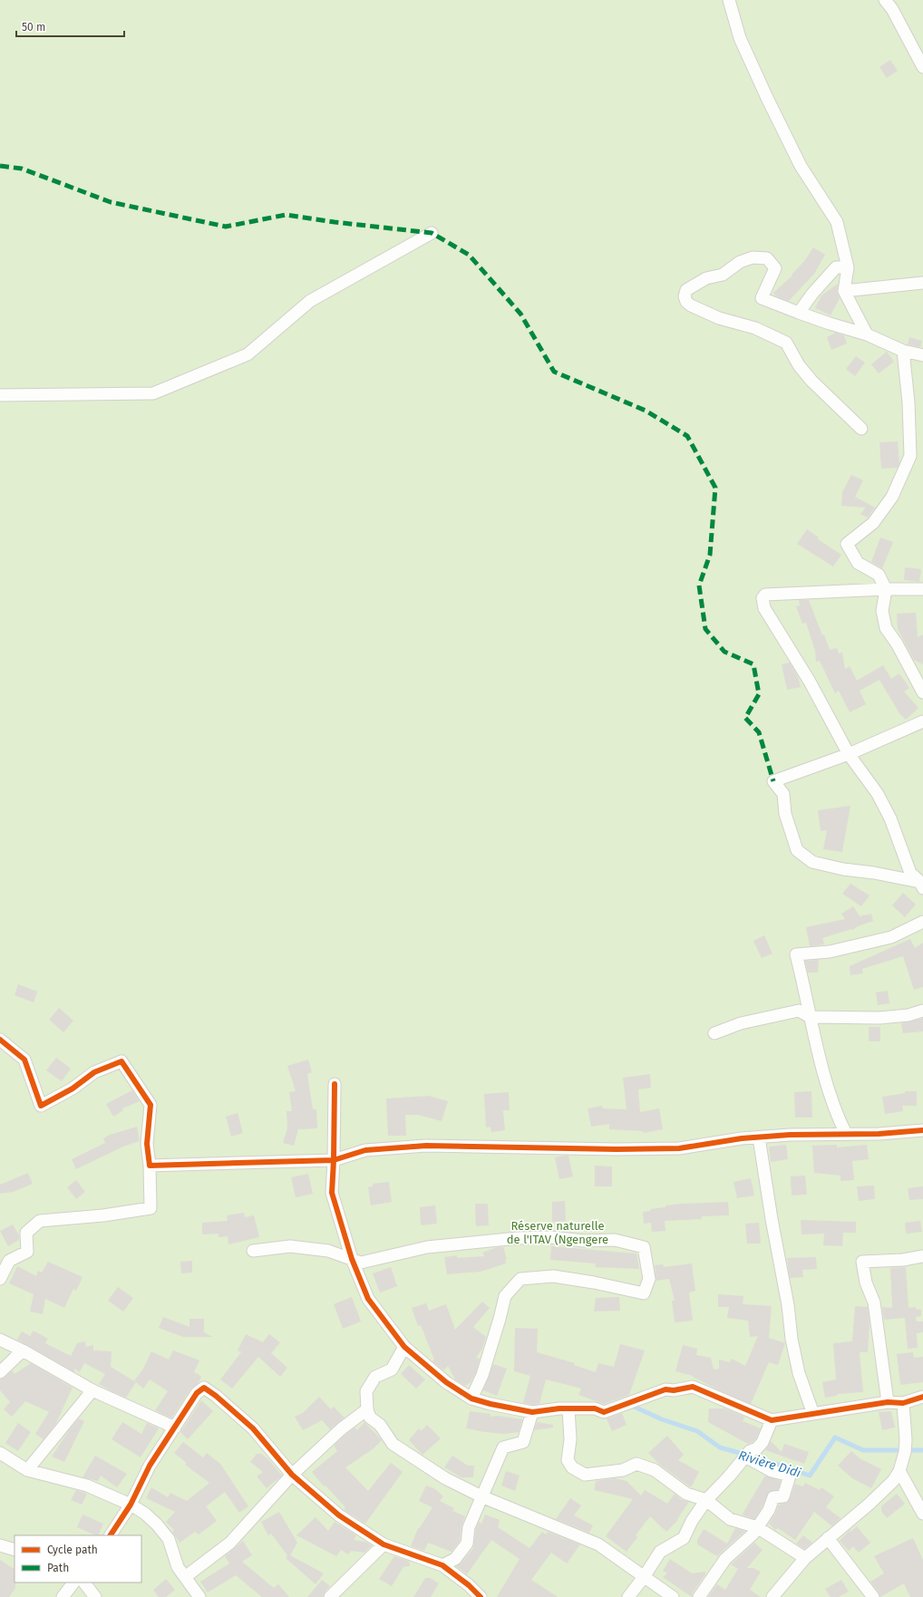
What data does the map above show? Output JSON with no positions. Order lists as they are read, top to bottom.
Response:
{
  "water": ["Rivière Didi"],
  "parks": ["Réserve naturelle de l'ITAV (Ngengere"],
  "legend": ["Cycle path", "Path"],
  "scale_bar": "50 m"
}
